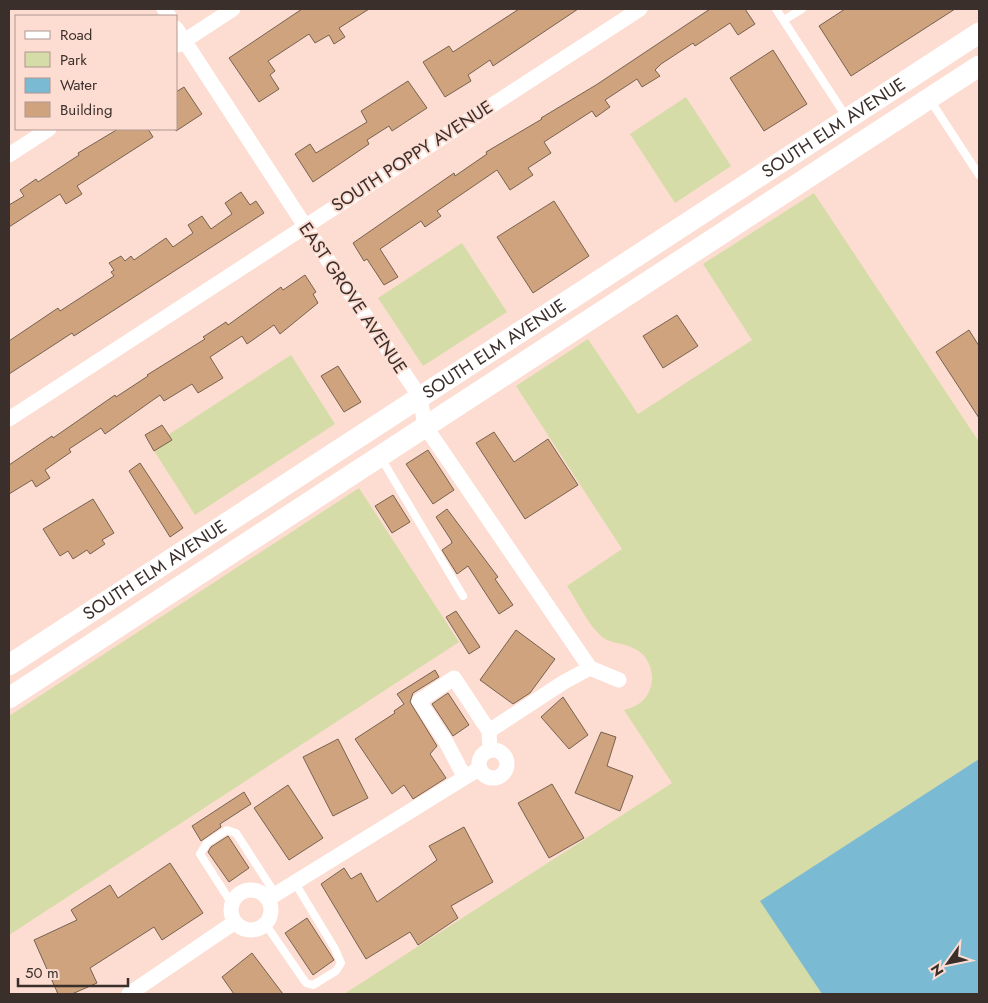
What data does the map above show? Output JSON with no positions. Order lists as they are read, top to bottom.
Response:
{
  "streets": {
    "main road": ["SOUTH ELM AVENUE"],
    "street": ["SOUTH POPPY AVENUE", "EAST GROVE AVENUE"]
  },
  "crossings": [
    ["SOUTH ELM AVENUE", "EAST GROVE AVENUE"],
    ["SOUTH POPPY AVENUE", "EAST GROVE AVENUE"]
  ],
  "legend": [
    "Road",
    "Park",
    "Water",
    "Building"
  ],
  "scale_bar": "50 m",
  "north": "bottom left"
}
